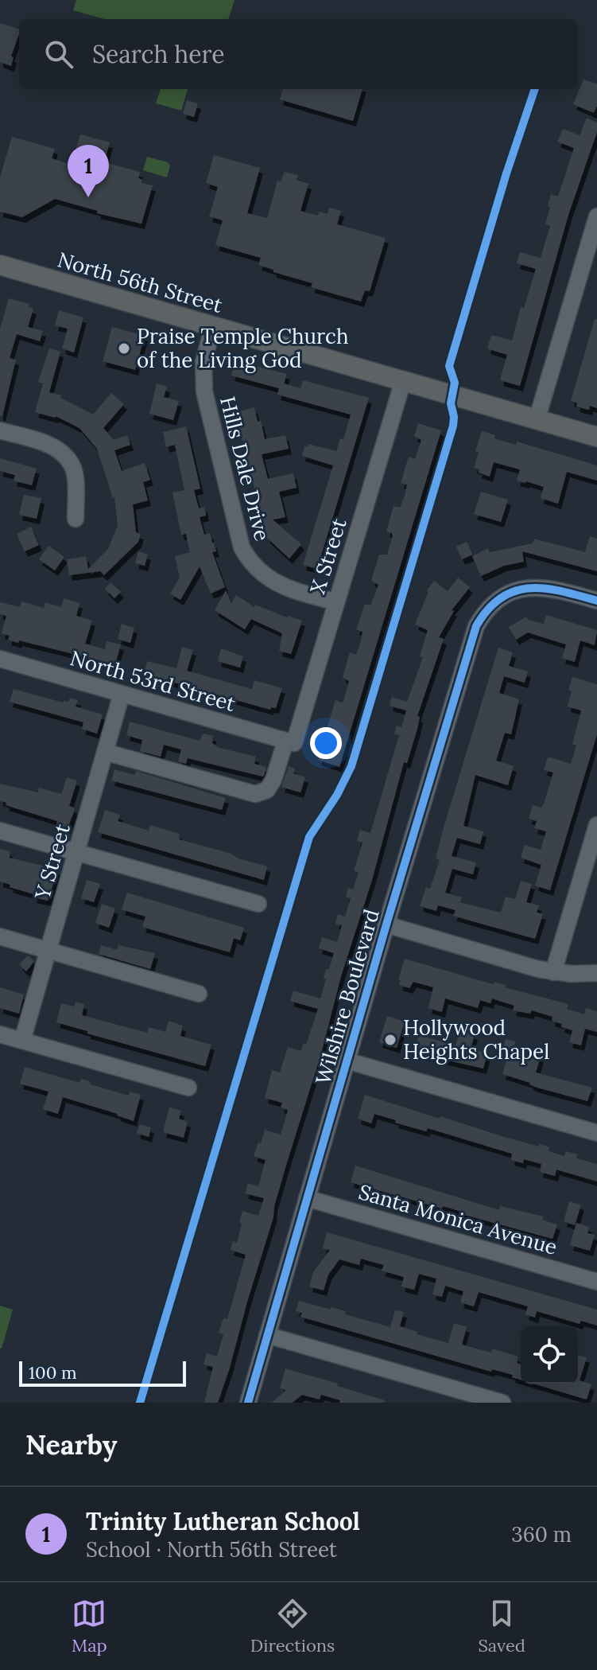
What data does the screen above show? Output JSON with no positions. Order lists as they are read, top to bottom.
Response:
{
  "streets": {
    "main road": ["North 56th Street"],
    "street": [
      "Hills Dale Drive",
      "X Street",
      "North 53rd Street",
      "Y Street",
      "Wilshire Boulevard",
      "Santa Monica Avenue"
    ]
  },
  "crossings": [
    ["North 56th Street", "Hills Dale Drive"],
    ["North 56th Street", "X Street"],
    ["Hills Dale Drive", "X Street"],
    ["X Street", "North 53rd Street"],
    ["X Street", "Y Street"],
    ["North 53rd Street", "Y Street"],
    ["Wilshire Boulevard", "Santa Monica Avenue"]
  ],
  "places": ["Praise Temple Church of the Living God", "Hollywood Heights Chapel"],
  "scale_bar": "100 m",
  "page": {
    "search": "Search here",
    "pins": "1",
    "scale": "100 m",
    "heading": "Nearby",
    "list": [
      {
        "mark": "1",
        "name": "Trinity Lutheran School",
        "note": "School · North 56th Street",
        "value": "360 m"
      }
    ],
    "nav": ["Map", "Directions", "Saved"]
  }
}
